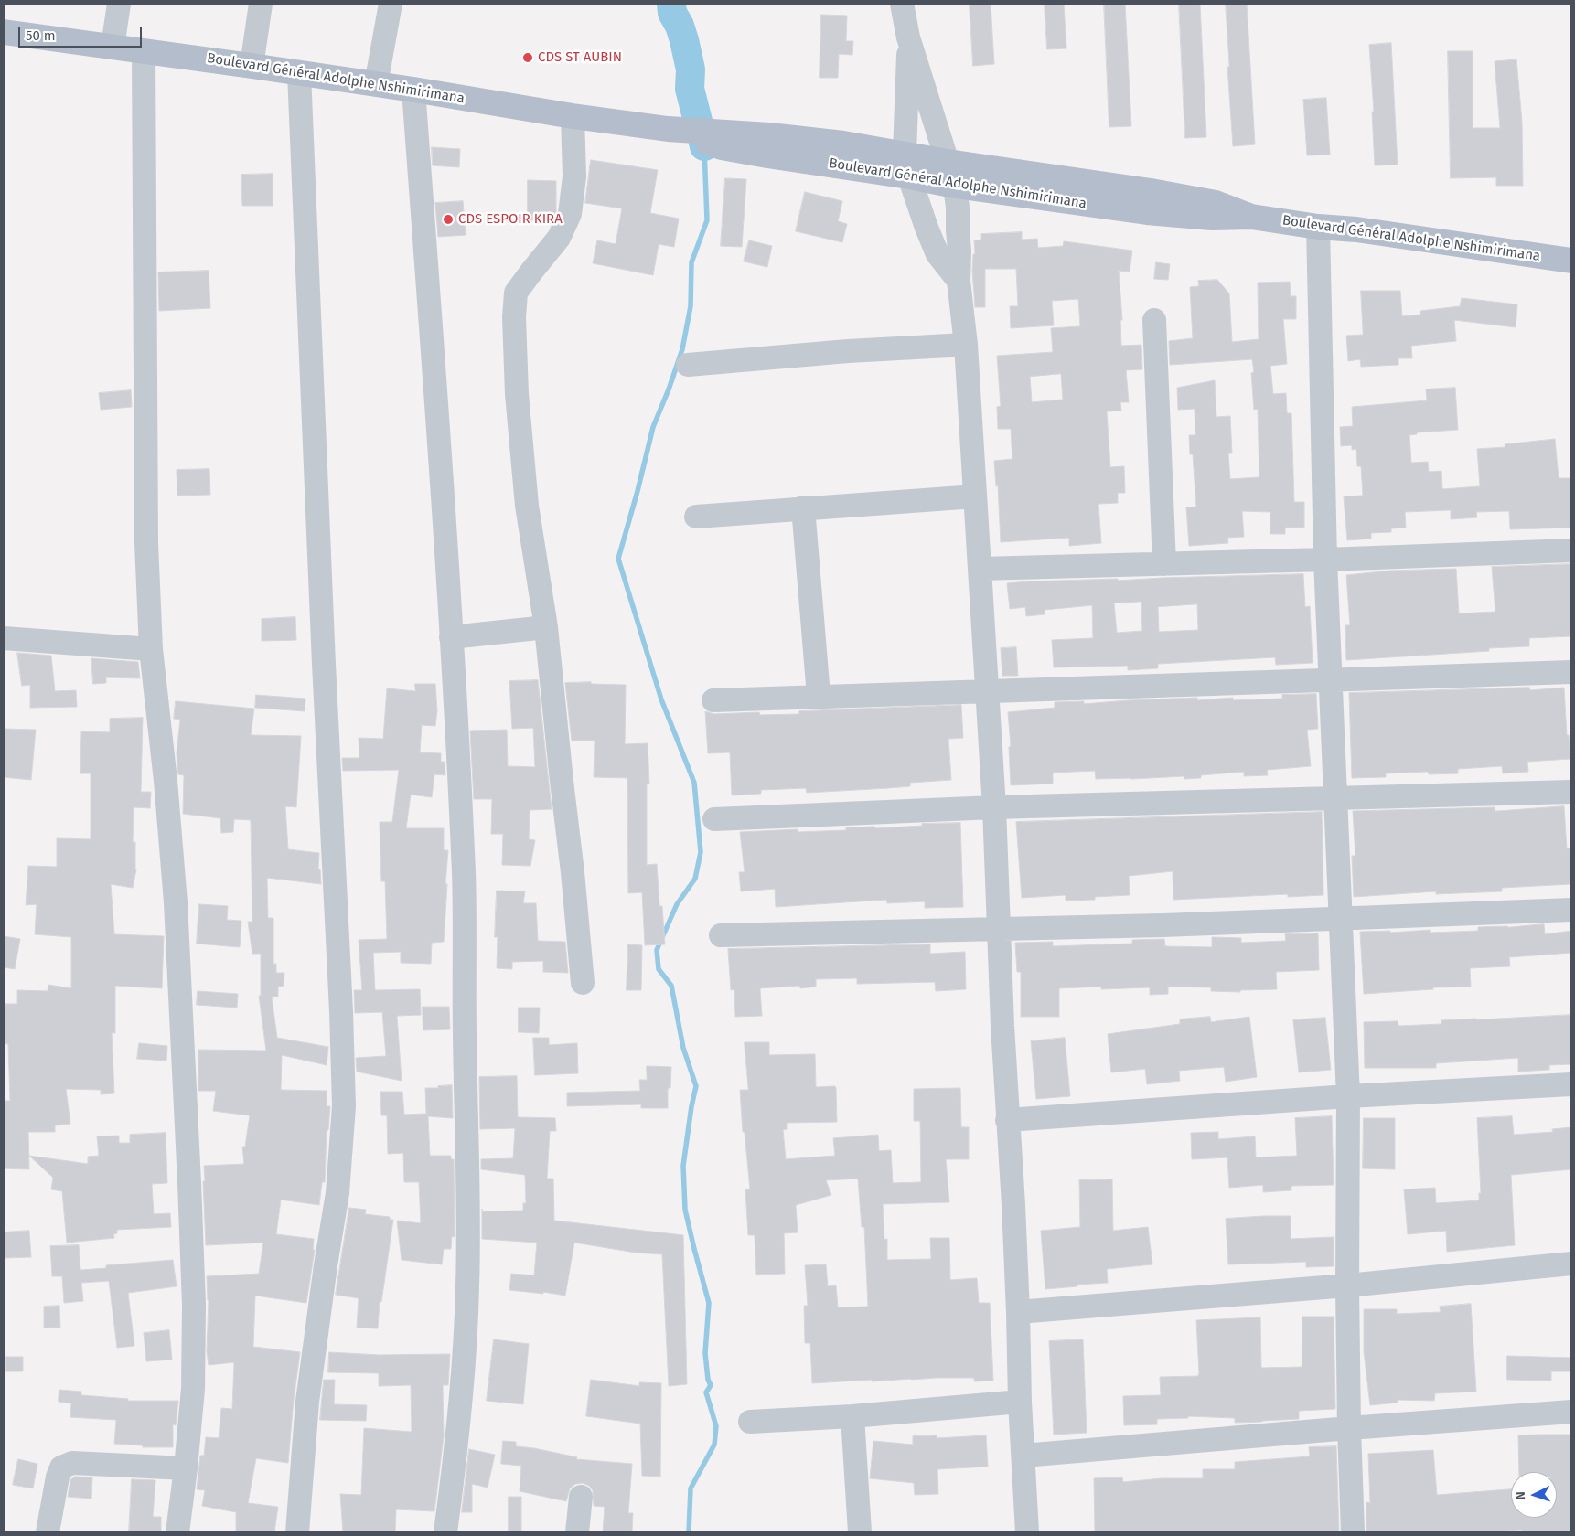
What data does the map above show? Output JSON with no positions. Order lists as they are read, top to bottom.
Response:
{
  "streets": {
    "main road": ["Boulevard Général Adolphe Nshimirimana"]
  },
  "places": ["CDS ST AUBIN", "CDS ESPOIR KIRA"],
  "scale_bar": "50 m",
  "north": "left"
}
